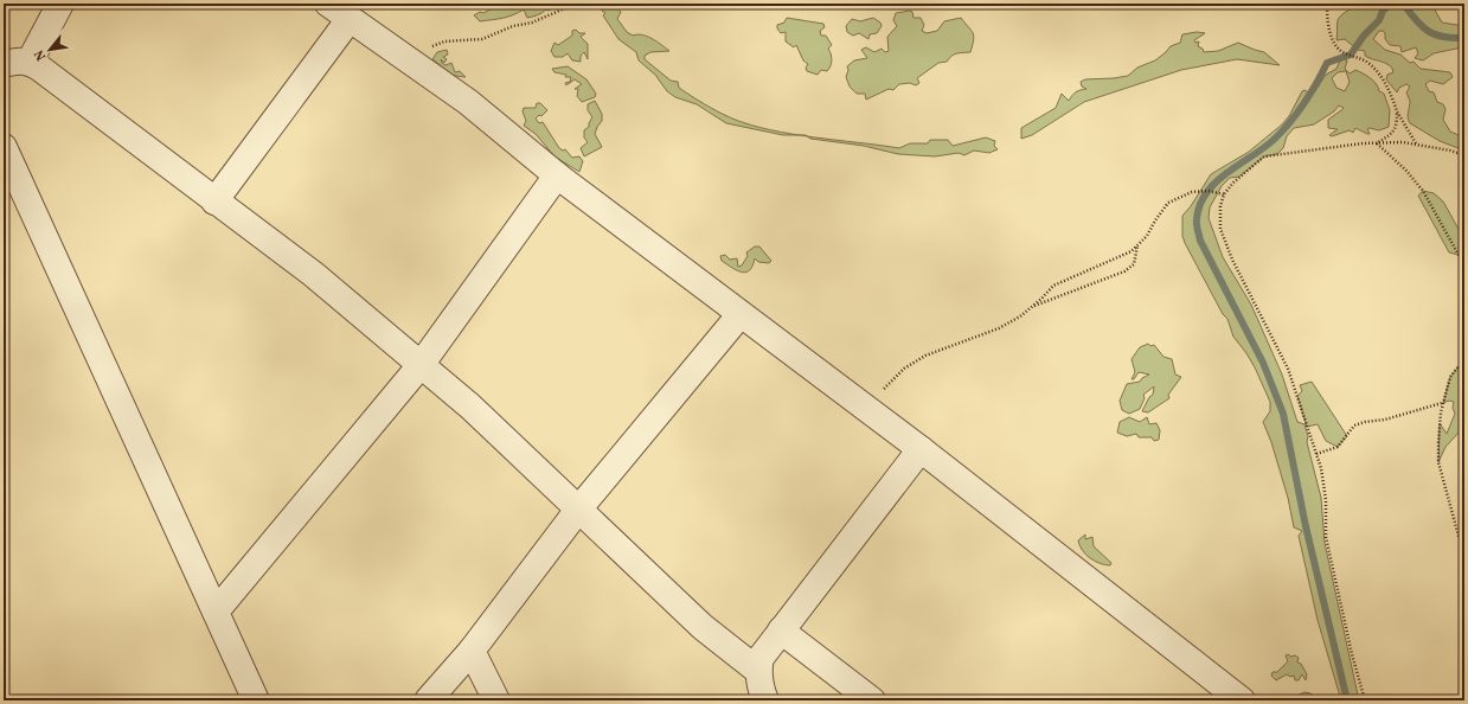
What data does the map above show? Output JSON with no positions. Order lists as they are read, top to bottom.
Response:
{
  "north": "bottom left"
}
